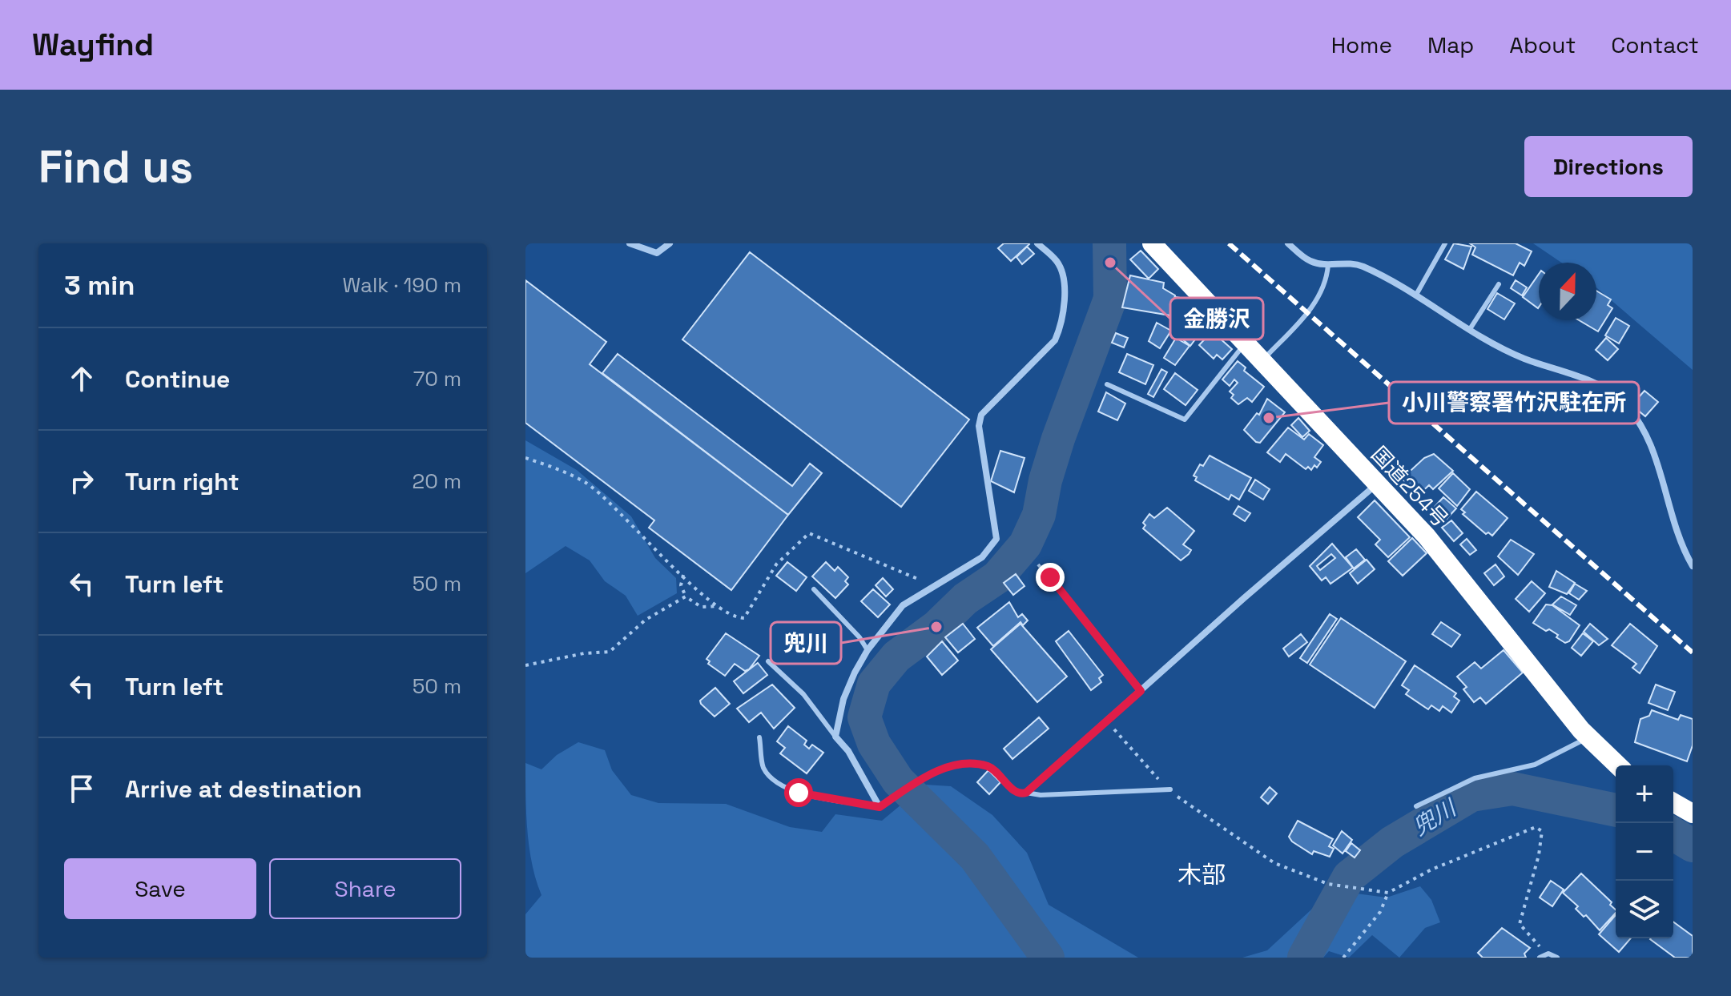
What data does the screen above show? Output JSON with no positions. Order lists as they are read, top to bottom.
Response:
{
  "streets": {
    "highway": ["国道254号"]
  },
  "districts": ["木部"],
  "water": ["兜川"],
  "places": ["金勝沢", "小川警察署竹沢駐在所", "兜川"],
  "north": "top",
  "page": {
    "header": "Wayfind",
    "nav": [
      "Home",
      "Map",
      "About",
      "Contact"
    ],
    "buttons": [
      "Directions",
      ["Save", "Share"]
    ],
    "title": "Find us",
    "heading": ["3 min", "Walk · 190 m"],
    "list": [
      ["Continue", "70 m"],
      ["Turn right", "20 m"],
      ["Turn left", "50 m"],
      ["Turn left", "50 m"],
      "Arrive at destination"
    ],
    "map_buttons": ["+", "−"]
  }
}
